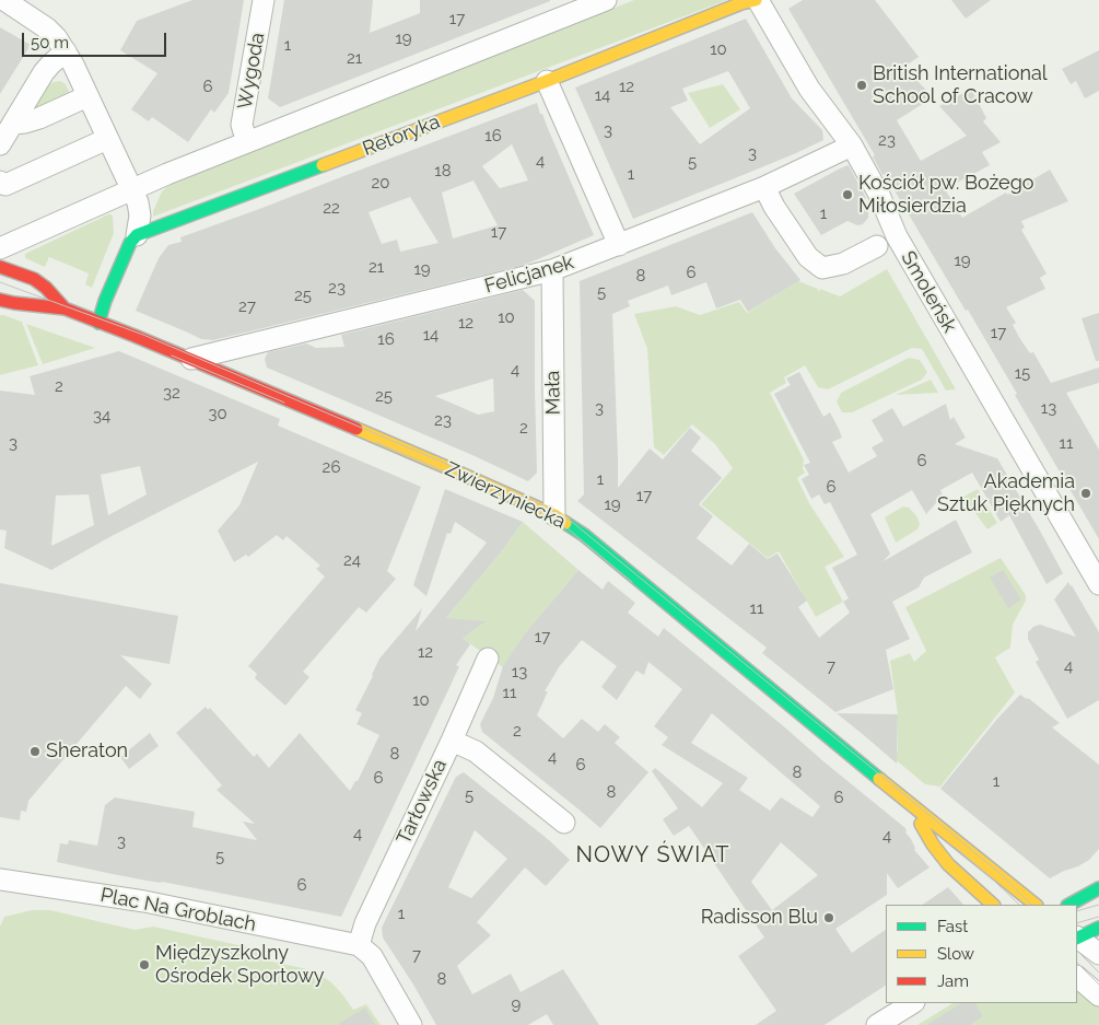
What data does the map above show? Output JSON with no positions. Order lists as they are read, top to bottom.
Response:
{
  "streets": {
    "street": [
      "Wygoda",
      "Retoryka",
      "Felicjanek",
      "Smoleńsk",
      "Mała",
      "Zwierzyniecka",
      "Tarłowska",
      "Plac Na Groblach"
    ]
  },
  "crossings": [
    ["Retoryka", "Smoleńsk"],
    ["Felicjanek", "Smoleńsk"],
    ["Felicjanek", "Mała"],
    ["Felicjanek", "Zwierzyniecka"],
    ["Mała", "Zwierzyniecka"],
    ["Tarłowska", "Plac Na Groblach"]
  ],
  "districts": ["NOWY ŚWIAT"],
  "places": [
    "British International School of Cracow",
    "Kościół pw. Bożego Miłosierdzia",
    "Akademia Sztuk Pięknych",
    "Sheraton",
    "Radisson Blu",
    "Międzyszkolny Ośrodek Sportowy"
  ],
  "house_numbers": [
    "17",
    "19",
    "1",
    "10",
    "21",
    "6",
    "12",
    "14",
    "3",
    "16",
    "23",
    "3",
    "4",
    "5",
    "18",
    "1",
    "20",
    "22",
    "1",
    "17",
    "19",
    "21",
    "19",
    "6",
    "8",
    "23",
    "5",
    "25",
    "27",
    "10",
    "12",
    "17",
    "14",
    "16",
    "4",
    "15",
    "2",
    "32",
    "25",
    "3",
    "13",
    "30",
    "34",
    "23",
    "2",
    "3",
    "11",
    "6",
    "26",
    "1",
    "6",
    "17",
    "19",
    "24",
    "11",
    "17",
    "12",
    "7",
    "4",
    "13",
    "11",
    "10",
    "2",
    "8",
    "4",
    "6",
    "8",
    "6",
    "1",
    "8",
    "5",
    "6",
    "4",
    "4",
    "3",
    "5",
    "6",
    "1",
    "7",
    "8",
    "9"
  ],
  "legend": ["Fast", "Slow", "Jam"],
  "scale_bar": "50 m"
}
